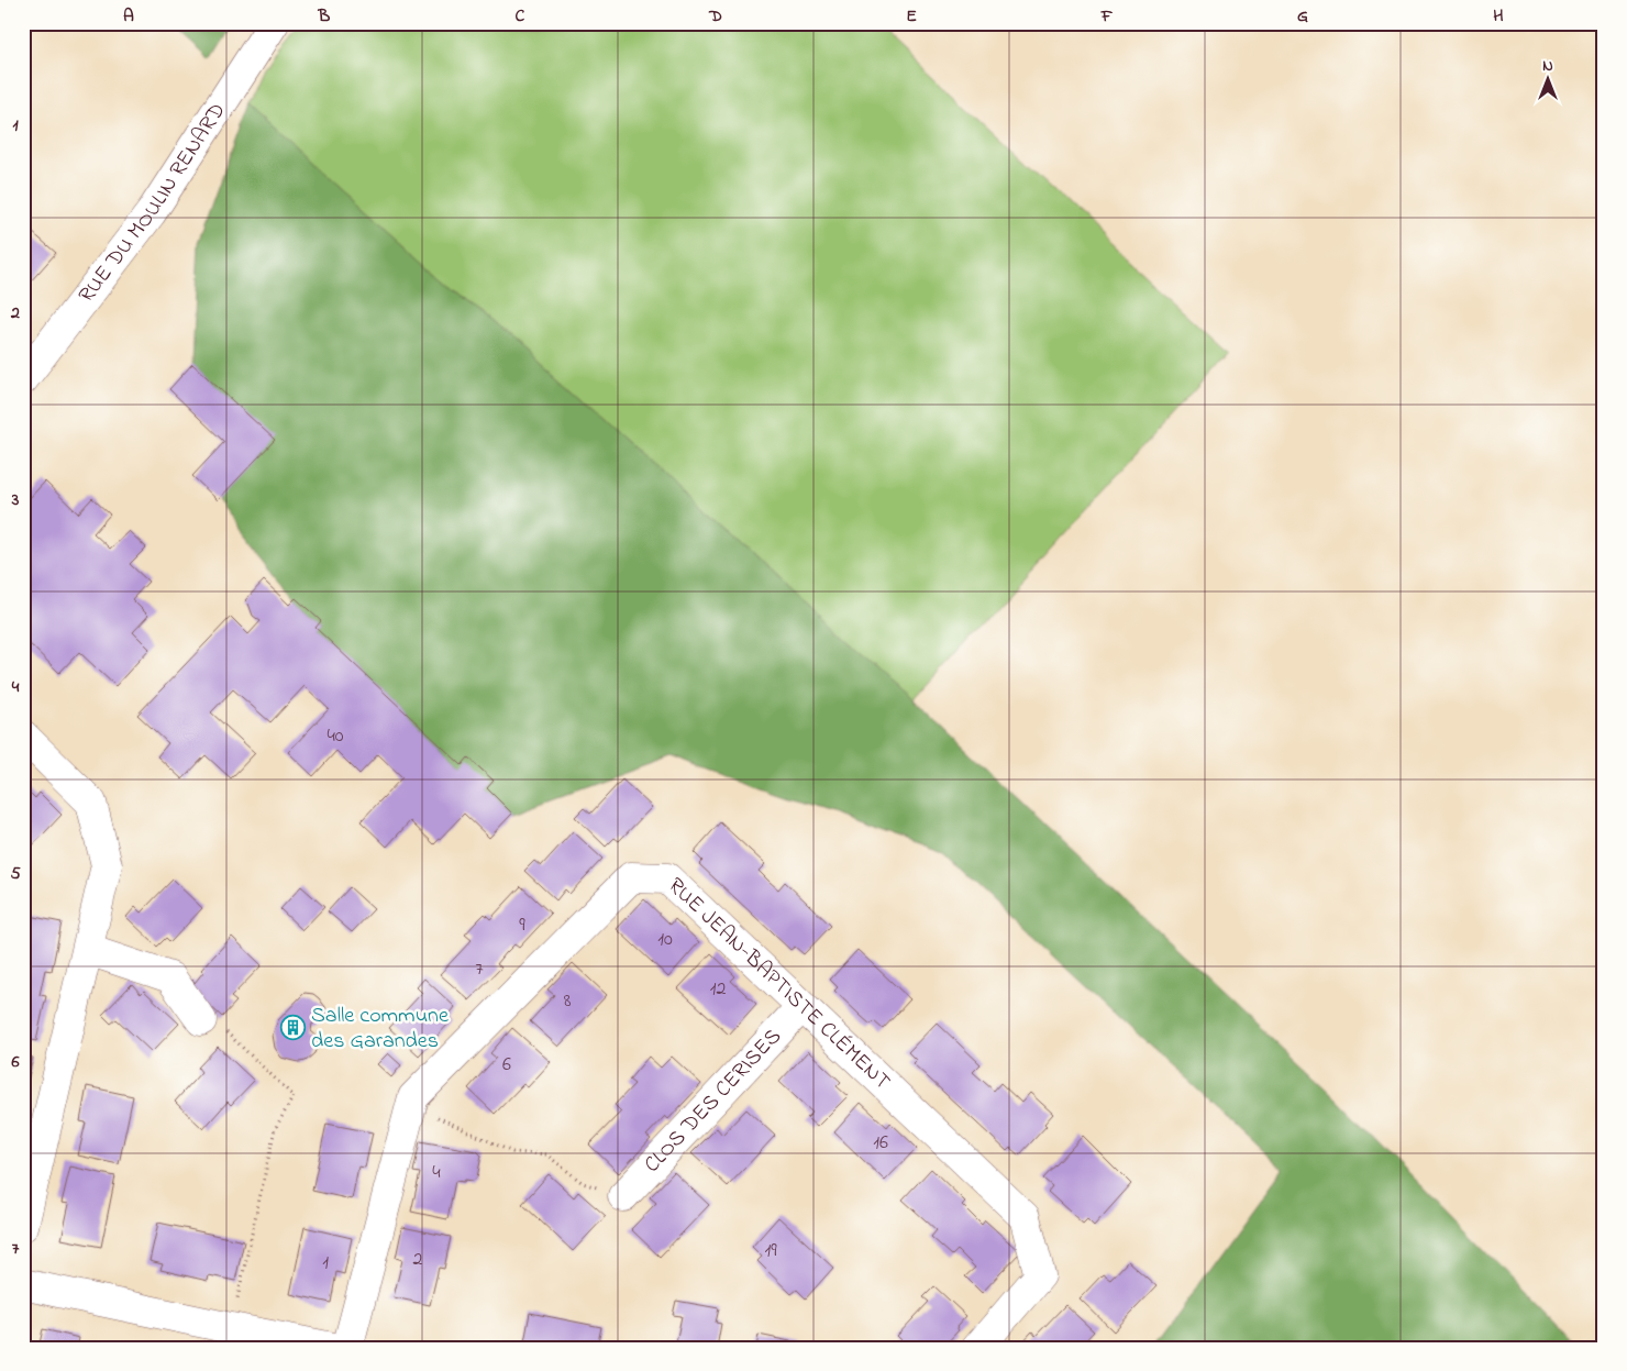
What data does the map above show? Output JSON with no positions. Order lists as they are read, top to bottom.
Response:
{
  "streets": {
    "street": ["RUE DU MOULIN RENARD", "RUE JEAN-BAPTISTE CLÉMENT", "CLOS DES CERISES"]
  },
  "crossings": [
    ["RUE JEAN-BAPTISTE CLÉMENT", "CLOS DES CERISES"]
  ],
  "places": {
    "building": ["Salle commune des Garandes"]
  },
  "house_numbers": [
    "40",
    "9",
    "10",
    "7",
    "12",
    "8",
    "6",
    "16",
    "4",
    "19",
    "2",
    "1"
  ],
  "north": "top",
  "grid": {
    "columns": [
      "A",
      "B",
      "C",
      "D",
      "E",
      "F",
      "G",
      "H"
    ],
    "rows": [
      "1",
      "2",
      "3",
      "4",
      "5",
      "6",
      "7"
    ]
  }
}
